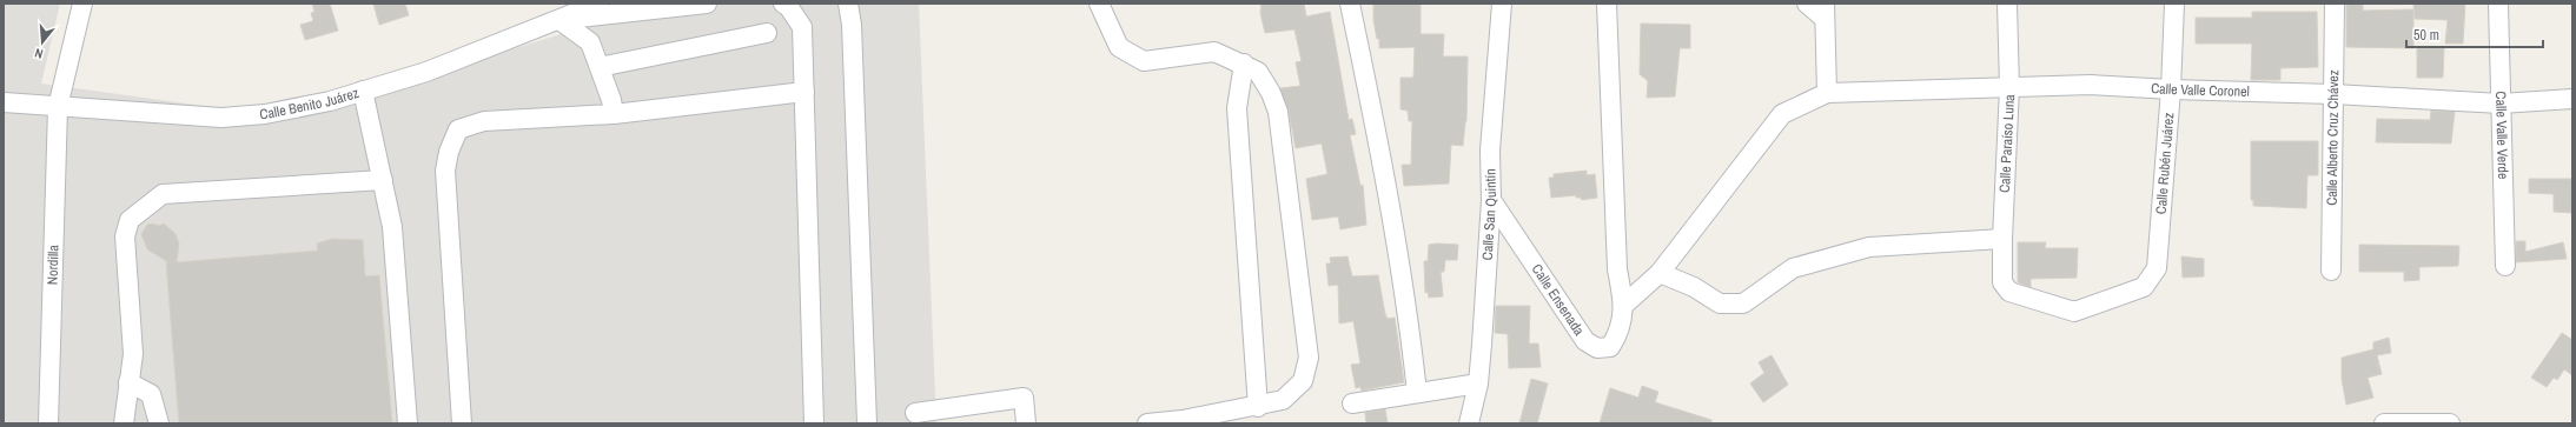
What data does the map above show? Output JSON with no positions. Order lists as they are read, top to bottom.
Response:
{
  "streets": {
    "street": [
      "Calle Valle Coronel",
      "Calle Benito Juárez",
      "Calle Valle Verde",
      "Calle Alberto Cruz Chávez",
      "Calle Paraíso Luna",
      "Calle Rubén Juárez",
      "Calle San Quintín",
      "Nordilla",
      "Calle Ensenada"
    ]
  },
  "crossings": [
    ["Calle Valle Coronel", "Calle Valle Verde"],
    ["Calle Valle Coronel", "Calle Alberto Cruz Chávez"],
    ["Calle Valle Coronel", "Calle Paraíso Luna"],
    ["Calle Valle Coronel", "Calle Rubén Juárez"],
    ["Calle Benito Juárez", "Nordilla"],
    ["Calle Paraíso Luna", "Calle Rubén Juárez"],
    ["Calle San Quintín", "Calle Ensenada"]
  ],
  "scale_bar": "50 m",
  "north": "bottom"
}
